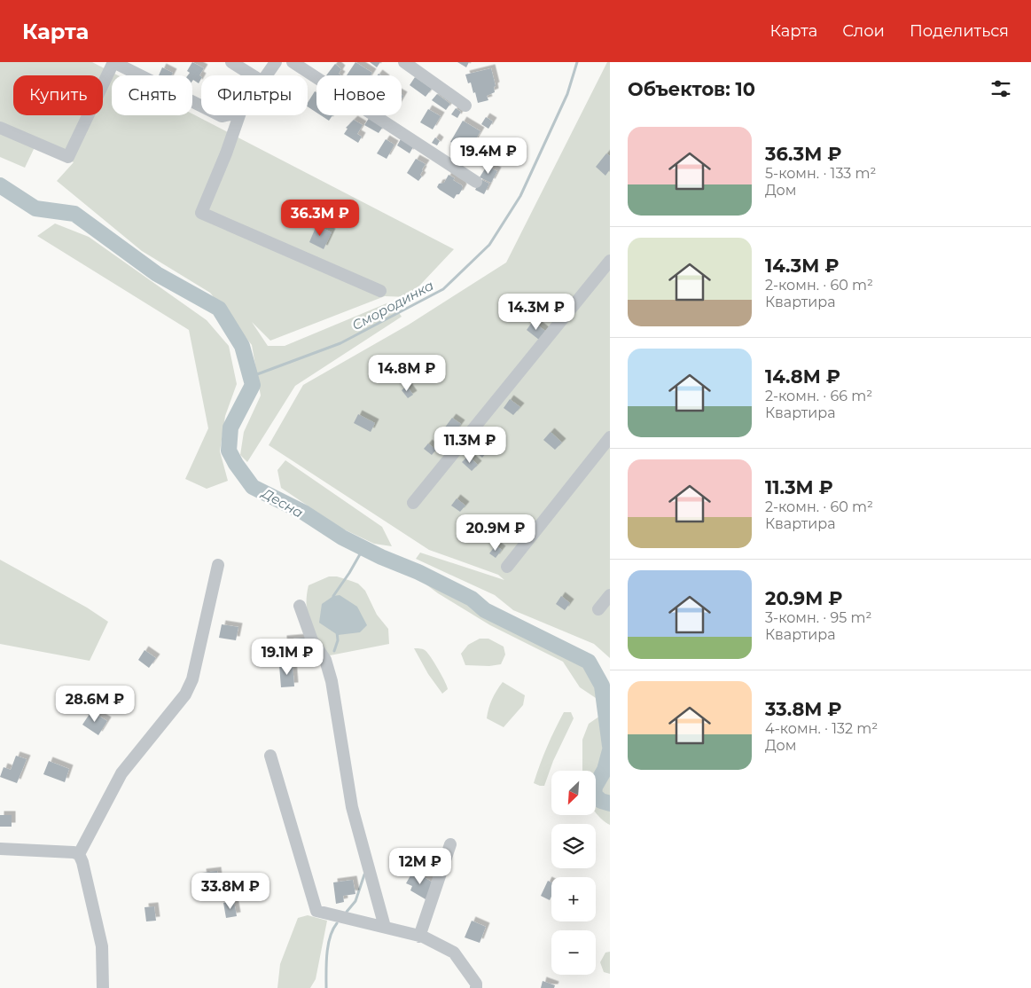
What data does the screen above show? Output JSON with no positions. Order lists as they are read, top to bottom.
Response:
{
  "water": ["Смородинка", "Десна"],
  "north": "bottom left",
  "page": {
    "header": "Карта",
    "nav": ["Карта", "Слои", "Поделиться"],
    "heading": "Объектов: 10",
    "chip": [
      "Купить",
      "Снять",
      "Фильтры",
      "Новое"
    ],
    "list": [
      {
        "name": "36.3M ₽",
        "note": "5-комн. · 133 m² · Дом"
      },
      {
        "name": "14.3M ₽",
        "note": "2-комн. · 60 m² · Квартира"
      },
      {
        "name": "14.8M ₽",
        "note": "2-комн. · 66 m² · Квартира"
      },
      {
        "name": "11.3M ₽",
        "note": "2-комн. · 60 m² · Квартира"
      },
      {
        "name": "20.9M ₽",
        "note": "3-комн. · 95 m² · Квартира"
      },
      {
        "name": "33.8M ₽",
        "note": "4-комн. · 132 m² · Дом"
      }
    ],
    "price": [
      "19.4M ₽",
      "36.3M ₽",
      "14.3M ₽",
      "14.8M ₽",
      "11.3M ₽",
      "20.9M ₽",
      "19.1M ₽",
      "28.6M ₽",
      "12M ₽",
      "33.8M ₽"
    ],
    "map_buttons": ["+", "−"]
  }
}
